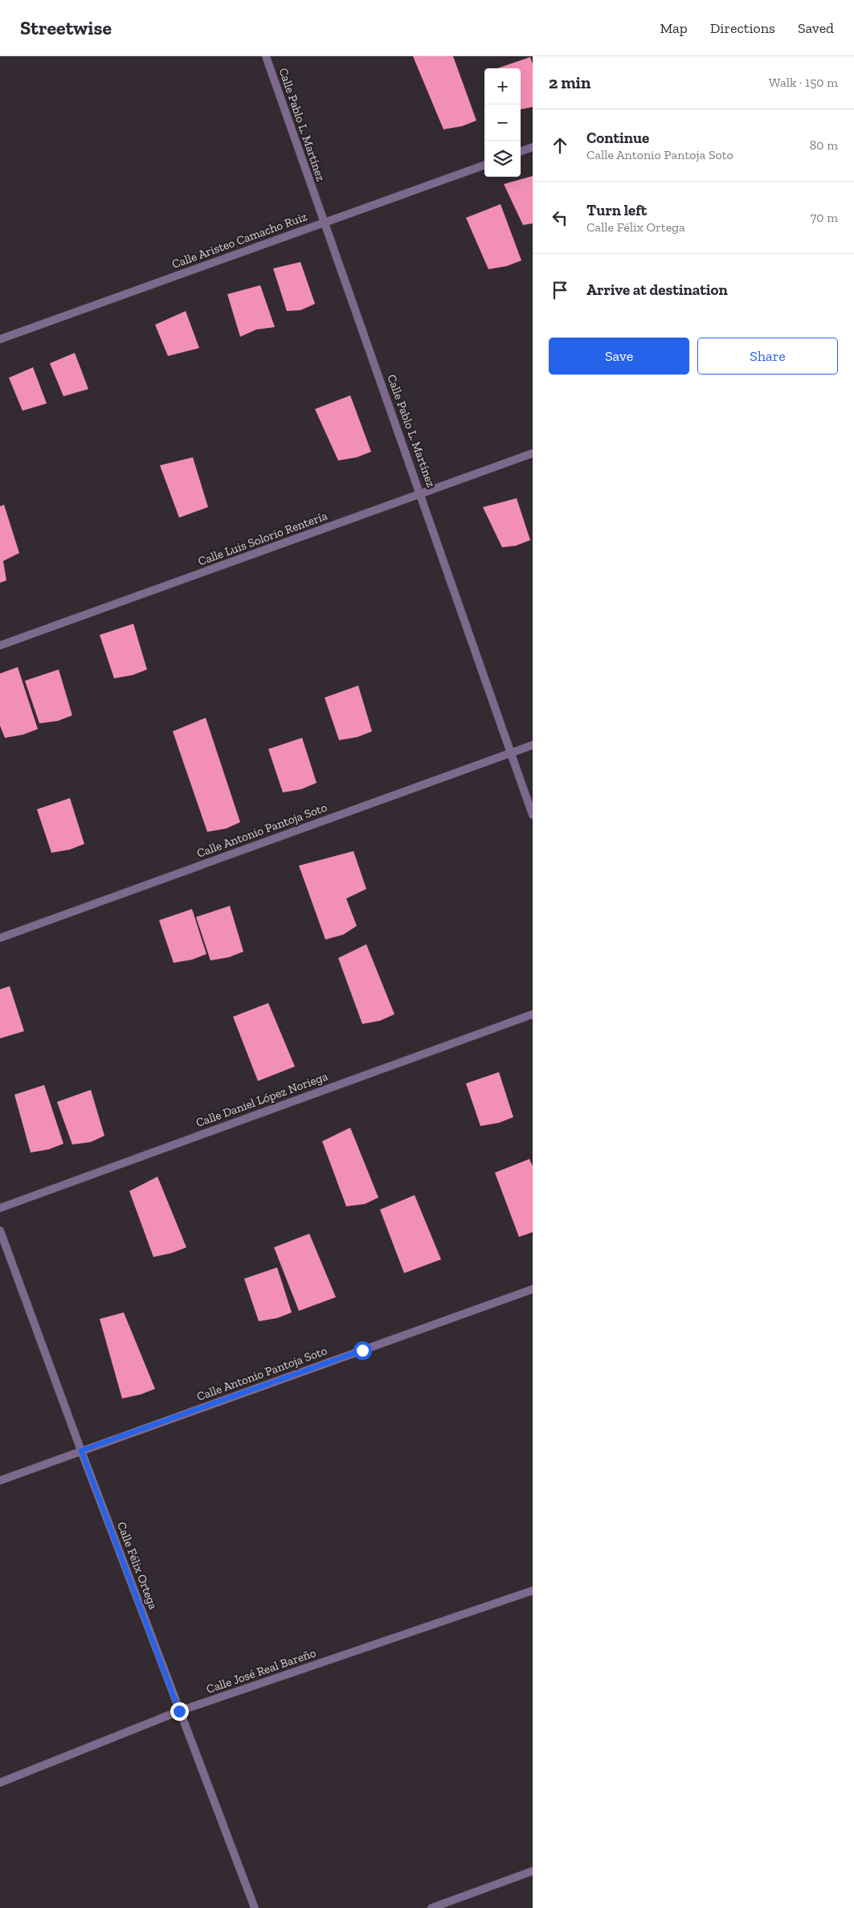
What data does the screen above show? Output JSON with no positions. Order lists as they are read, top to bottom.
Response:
{
  "streets": {
    "street": [
      "Calle Pablo L. Martínez",
      "Calle Aristeo Camacho Ruiz",
      "Calle Luis Solorio Rentería",
      "Calle Antonio Pantoja Soto",
      "Calle Daniel López Noriega",
      "Calle Félix Ortega",
      "Calle José Real Bareño"
    ]
  },
  "crossings": [
    ["Calle Pablo L. Martínez", "Calle Aristeo Camacho Ruiz"],
    ["Calle Pablo L. Martínez", "Calle Luis Solorio Rentería"],
    ["Calle Pablo L. Martínez", "Calle Antonio Pantoja Soto"],
    ["Calle Antonio Pantoja Soto", "Calle Félix Ortega"],
    ["Calle Félix Ortega", "Calle José Real Bareño"]
  ],
  "page": {
    "header": "Streetwise",
    "nav": ["Map", "Directions", "Saved"],
    "heading": ["2 min", "Walk · 150 m"],
    "map_buttons": ["+", "−"],
    "list": [
      ["Continue", "Calle Antonio Pantoja Soto", "80 m"],
      ["Turn left", "Calle Félix Ortega", "70 m"],
      "Arrive at destination"
    ],
    "buttons": ["Save", "Share"]
  }
}
